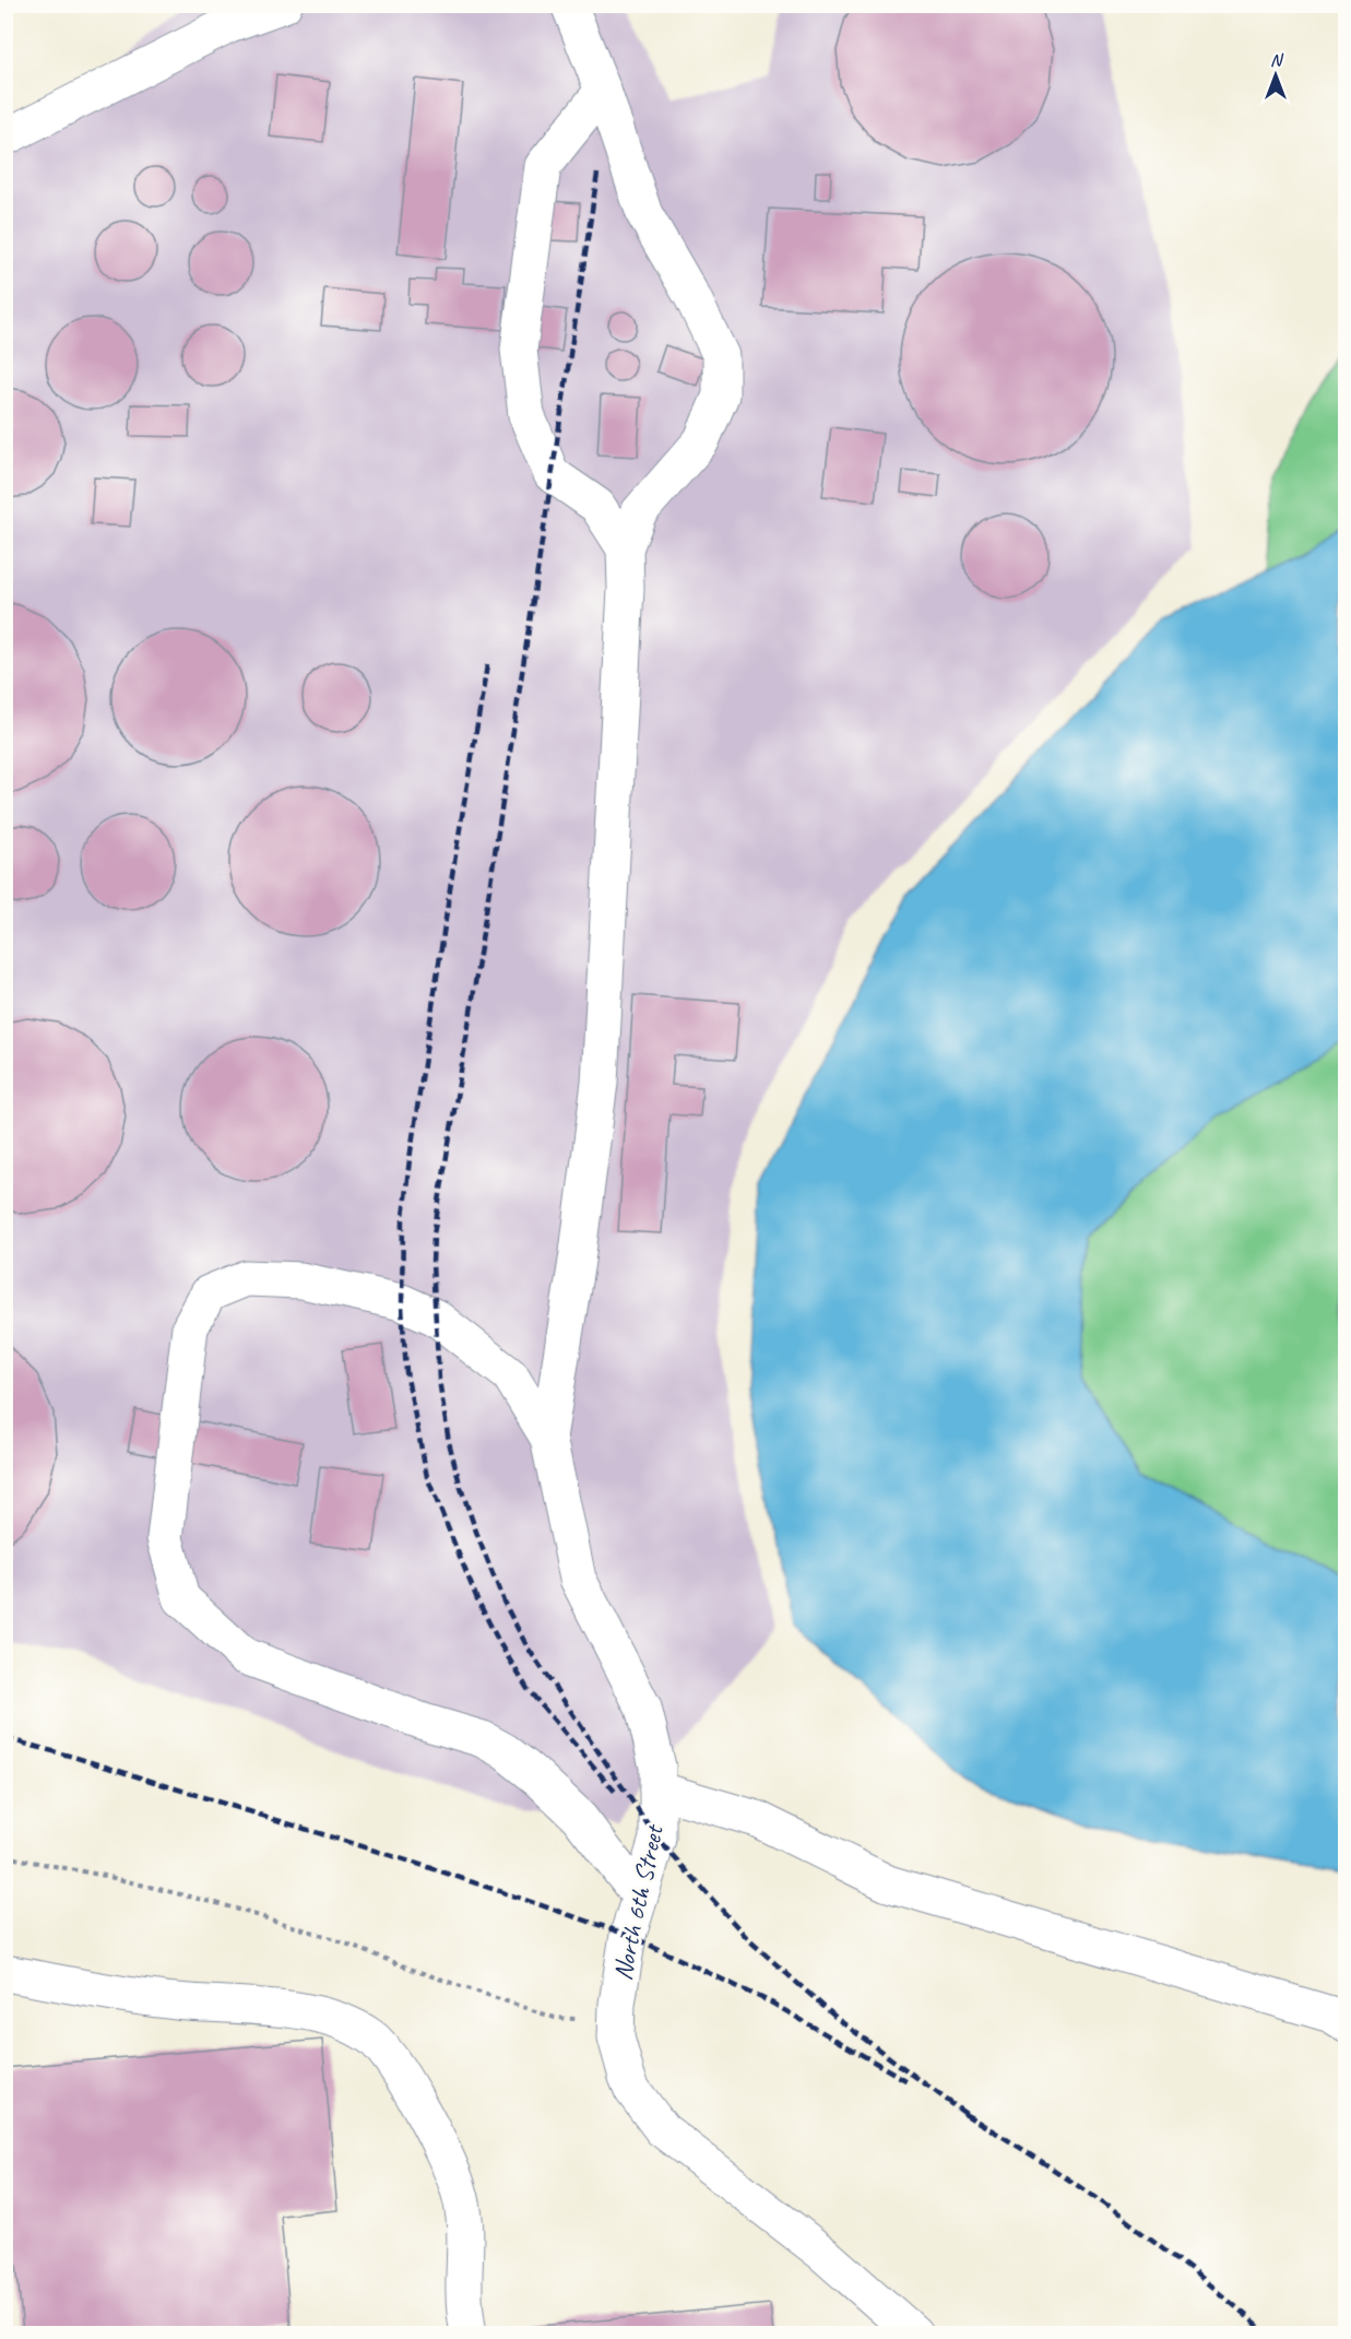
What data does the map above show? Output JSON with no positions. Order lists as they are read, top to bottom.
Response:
{
  "streets": {
    "street": ["North 6th Street"]
  },
  "north": "top"
}
